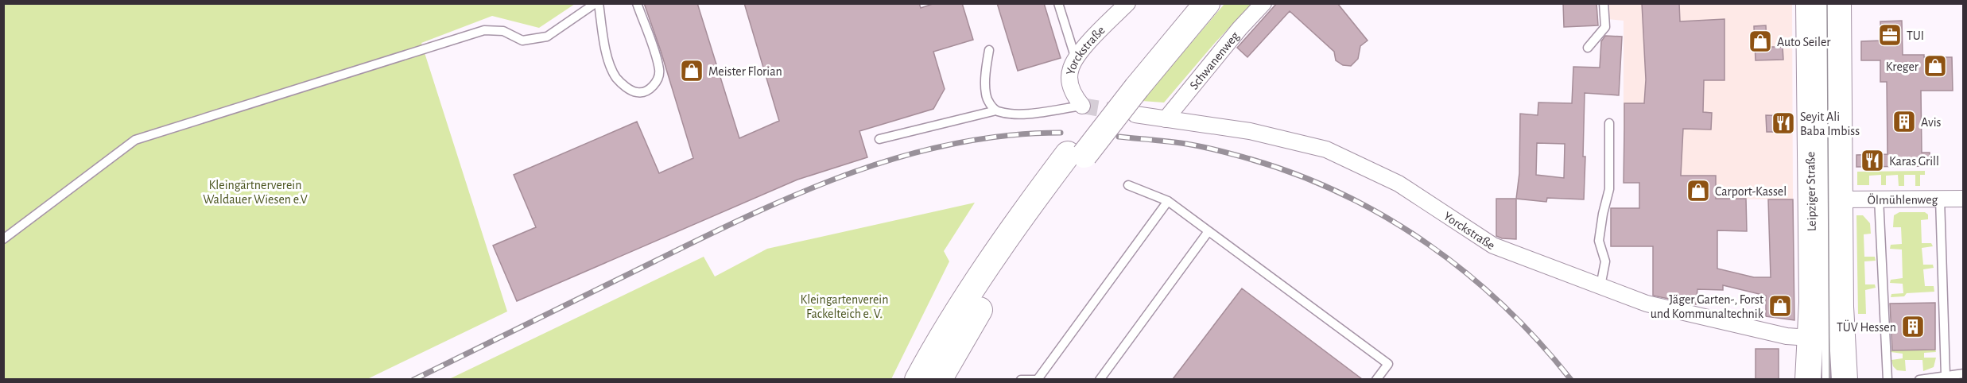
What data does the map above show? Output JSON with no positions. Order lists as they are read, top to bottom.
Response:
{
  "streets": {
    "main road": ["Leipziger Straße"],
    "street": ["Yorckstraße", "Schwanenweg", "Ölmühlenweg"]
  },
  "crossings": [
    ["Yorckstraße", "Schwanenweg"],
    ["Yorckstraße", "Leipziger Straße"]
  ],
  "parks": ["Kleingärtnerverein Waldauer Wiesen e.V", "Kleingartenverein Fackelteich e. V."],
  "places": {
    "office": ["TUI"],
    "shop": [
      "Auto Seiler",
      "Kreger",
      "Meister Florian",
      "Carport-Kassel",
      "Jäger Garten-, Forst und Kommunaltechnik"
    ],
    "building": ["Avis", "TÜV Hessen"],
    "restaurant": ["Seyit Ali Baba Imbiss", "Karas Grill"]
  }
}
